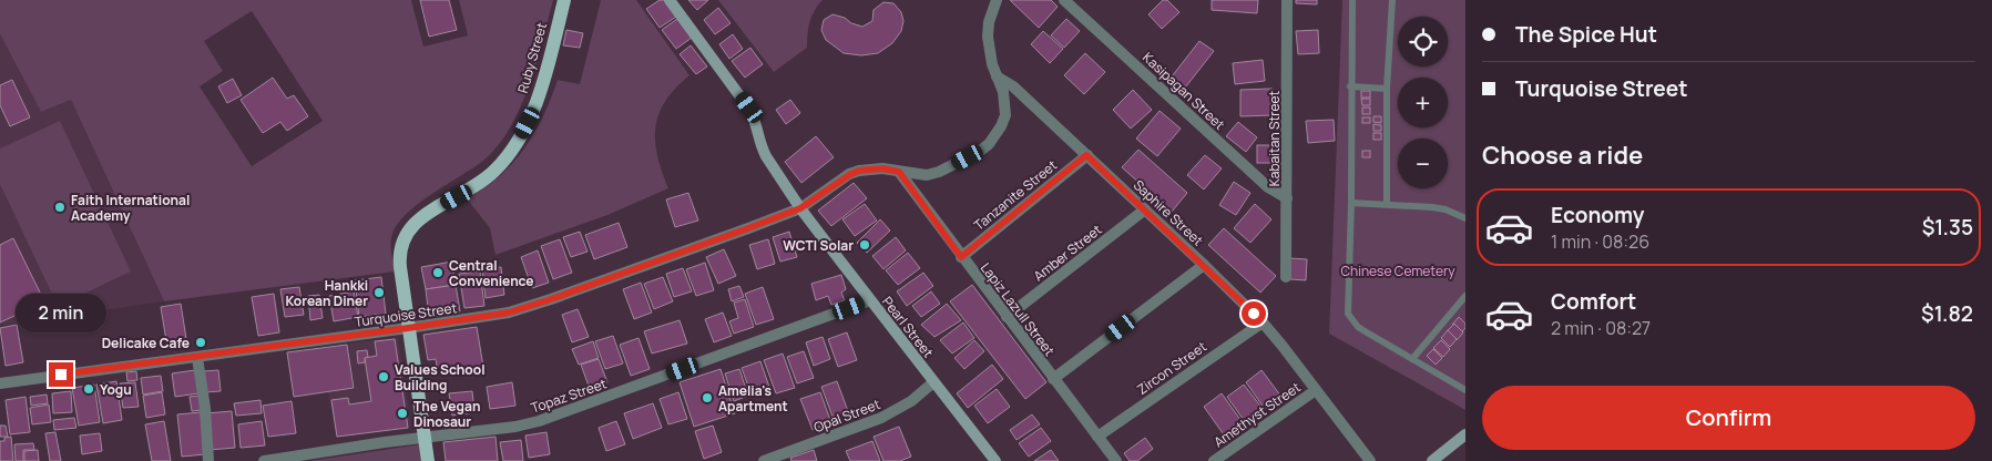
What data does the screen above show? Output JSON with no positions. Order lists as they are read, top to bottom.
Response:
{
  "streets": {
    "main road": ["Ruby Street"],
    "street": [
      "Kasipagan Street",
      "Kabaitan Street",
      "Tanzanite Street",
      "Saphire Street",
      "Amber Street",
      "Lapiz Lazull Street",
      "Turquoise Street",
      "Pearl Street",
      "Zircon Street",
      "Topaz Street",
      "Amethyst Street",
      "Opal Street"
    ]
  },
  "crossings": [
    ["Ruby Street", "Turquoise Street"],
    ["Ruby Street", "Topaz Street"],
    ["Kasipagan Street", "Kabaitan Street"],
    ["Tanzanite Street", "Saphire Street"],
    ["Tanzanite Street", "Lapiz Lazull Street"],
    ["Saphire Street", "Amber Street"],
    ["Saphire Street", "Turquoise Street"],
    ["Saphire Street", "Zircon Street"],
    ["Saphire Street", "Amethyst Street"],
    ["Amber Street", "Lapiz Lazull Street"],
    ["Lapiz Lazull Street", "Turquoise Street"],
    ["Lapiz Lazull Street", "Zircon Street"],
    ["Turquoise Street", "Pearl Street"],
    ["Pearl Street", "Topaz Street"],
    ["Pearl Street", "Opal Street"]
  ],
  "parks": ["Chinese Cemetery"],
  "places": [
    "Faith International Academy",
    "WCTI Solar",
    "Central Convenience",
    "Hankki Korean Diner",
    "Delicake Cafe",
    "Values School Building",
    "Yogu",
    "Amelia's Apartment",
    "The Vegan Dinosaur"
  ],
  "page": {
    "banner": ["The Spice Hut", "Turquoise Street"],
    "map_buttons": ["+", "−"],
    "heading": "Choose a ride",
    "list": [
      {
        "name": "Economy",
        "note": "1 min · 08:26",
        "value": "$1.35"
      },
      {
        "name": "Comfort",
        "note": "2 min · 08:27",
        "value": "$1.82"
      }
    ],
    "bubble": "2 min",
    "buttons": "Confirm"
  }
}
